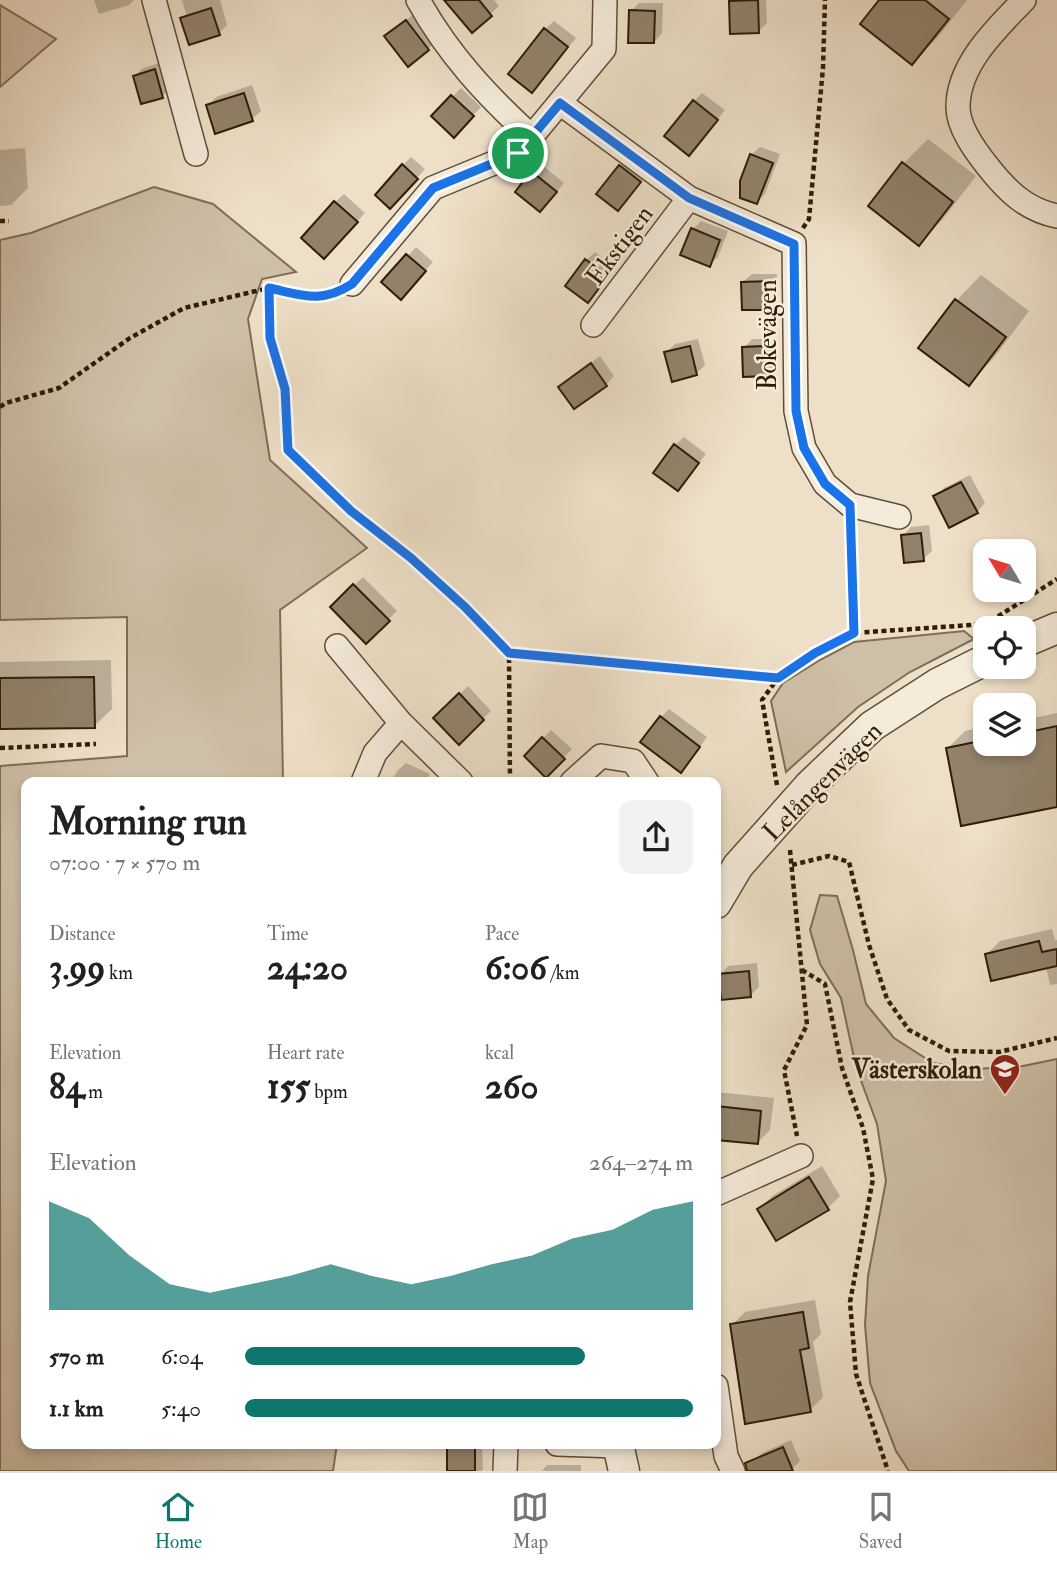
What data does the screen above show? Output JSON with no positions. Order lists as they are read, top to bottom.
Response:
{
  "streets": {
    "street": ["Ekstigen", "Bokevägen", "Lelångenvägen"]
  },
  "crossings": [
    ["Ekstigen", "Bokevägen"]
  ],
  "places": {
    "school or university": ["Västerskolan"]
  },
  "north": "top left",
  "page": {
    "heading": ["Morning run", "07:00 · 7 × 570 m"],
    "stats": [
      ["Distance", "3.99 km"],
      ["Time", "24:20"],
      ["Pace", "6:06 /km"],
      ["Elevation", "84 m"],
      ["Heart rate", "155 bpm"],
      ["kcal", "260"]
    ],
    "chart": ["Elevation", "264–274 m"],
    "list": [
      {
        "name": "570 m",
        "note": "6:04"
      },
      {
        "name": "1.1 km",
        "note": "5:40"
      }
    ],
    "tabs": ["Home", "Map", "Saved"]
  }
}
